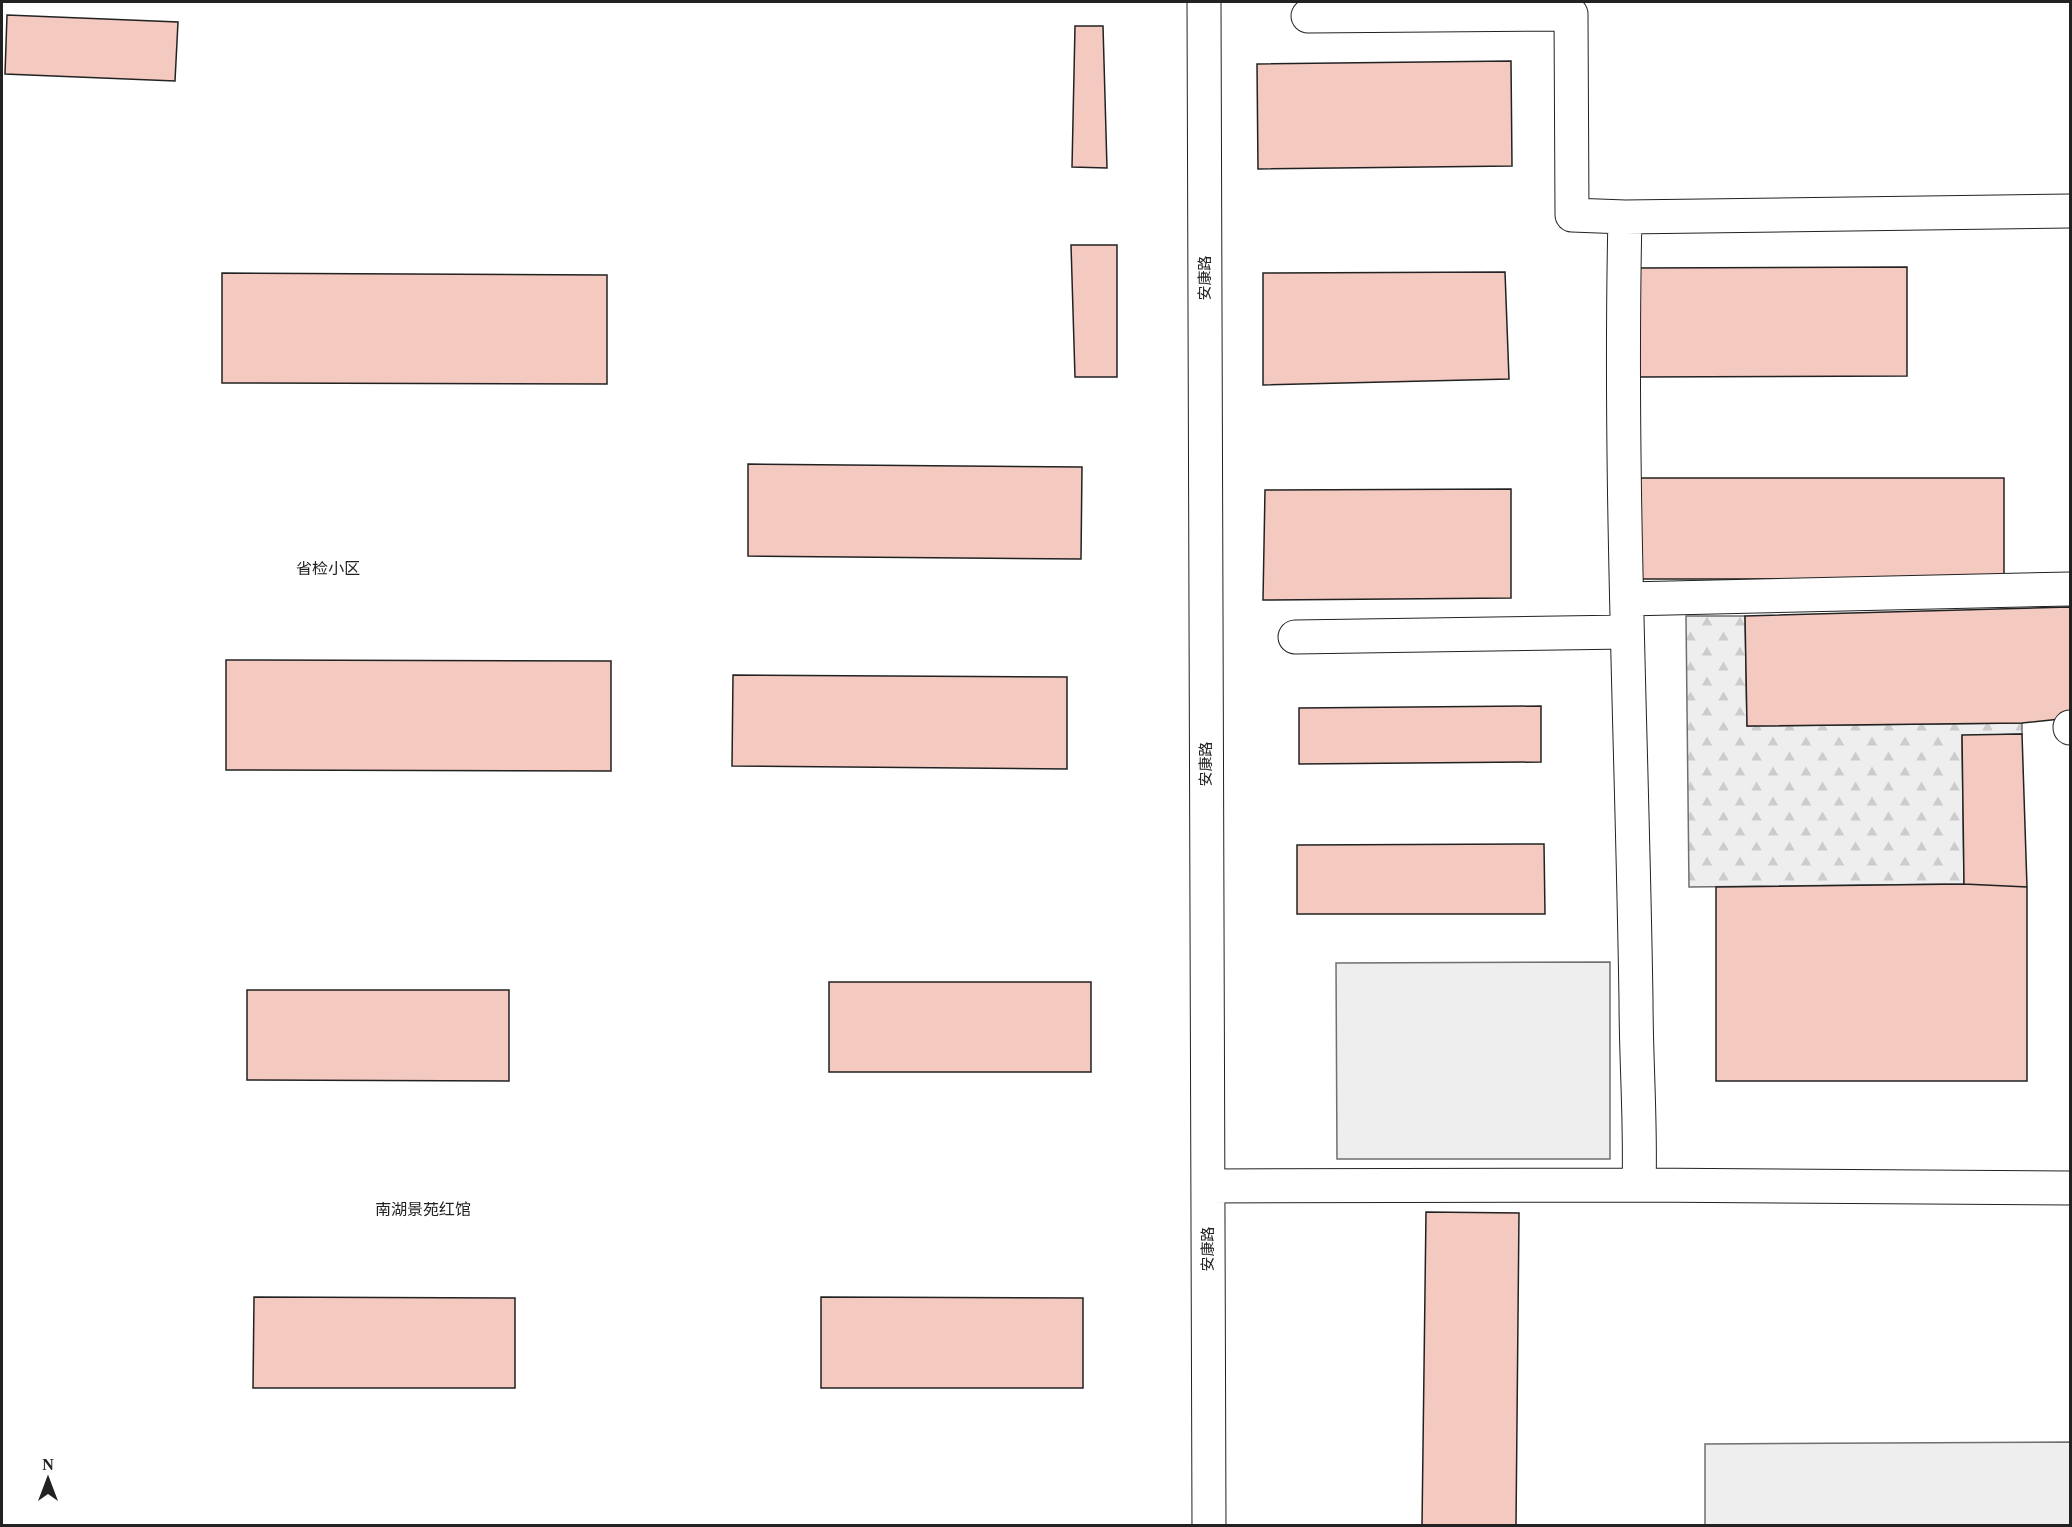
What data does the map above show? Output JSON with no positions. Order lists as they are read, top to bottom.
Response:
{
  "streets": {
    "street": ["安康路"]
  },
  "districts": ["省检小区", "南湖景苑红馆"],
  "north": "top"
}
